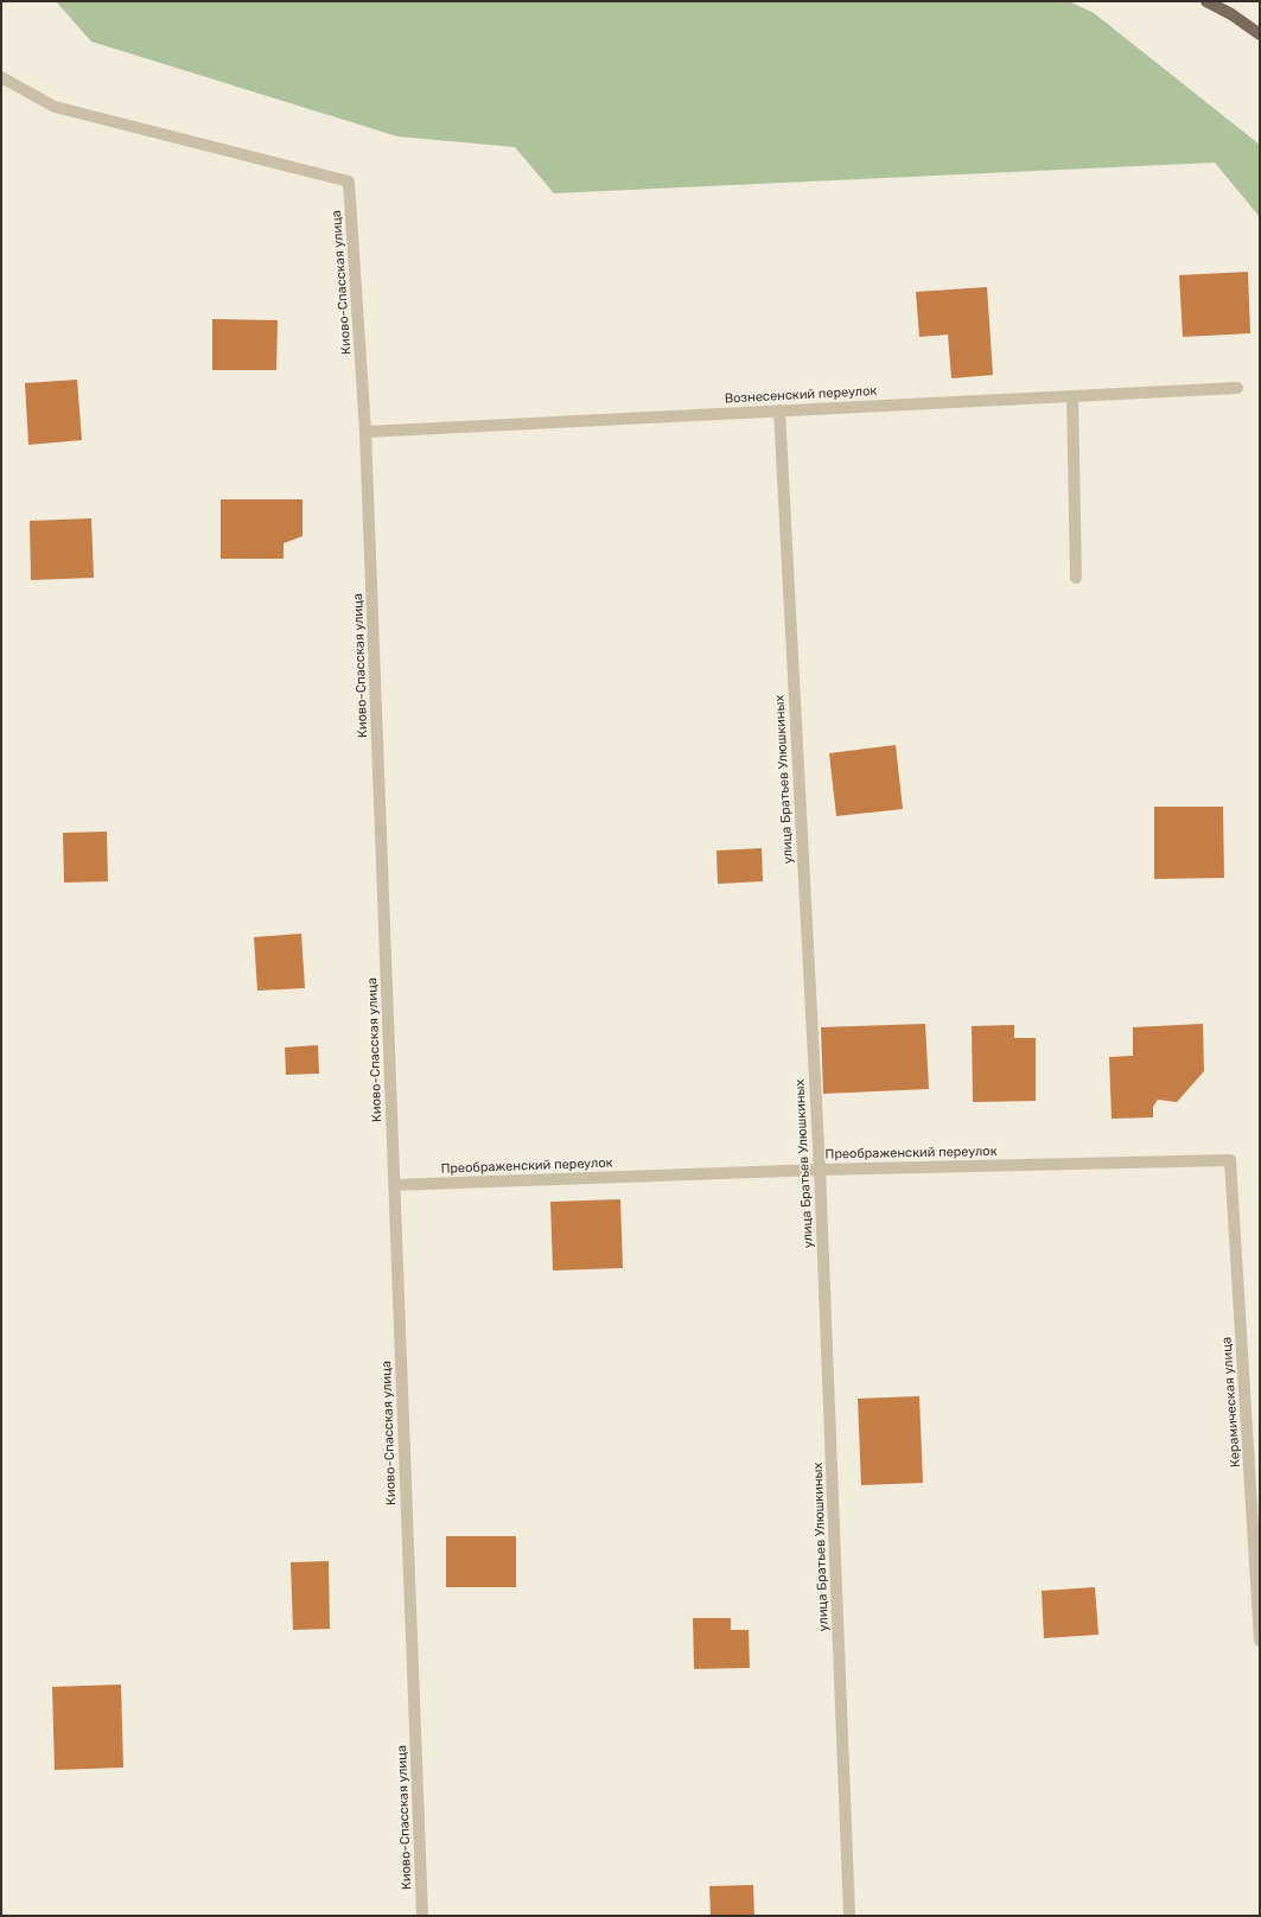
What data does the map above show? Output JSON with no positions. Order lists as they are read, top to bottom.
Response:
{
  "streets": {
    "street": [
      "Киово-Спасская улица",
      "Вознесенский переулок",
      "улица Братьев Улюшкиных",
      "Преображенский переулок",
      "Керамическая улица"
    ]
  },
  "crossings": [
    ["Киово-Спасская улица", "Вознесенский переулок"],
    ["Киово-Спасская улица", "Преображенский переулок"],
    ["Вознесенский переулок", "улица Братьев Улюшкиных"],
    ["улица Братьев Улюшкиных", "Преображенский переулок"],
    ["Преображенский переулок", "Керамическая улица"]
  ]
}
